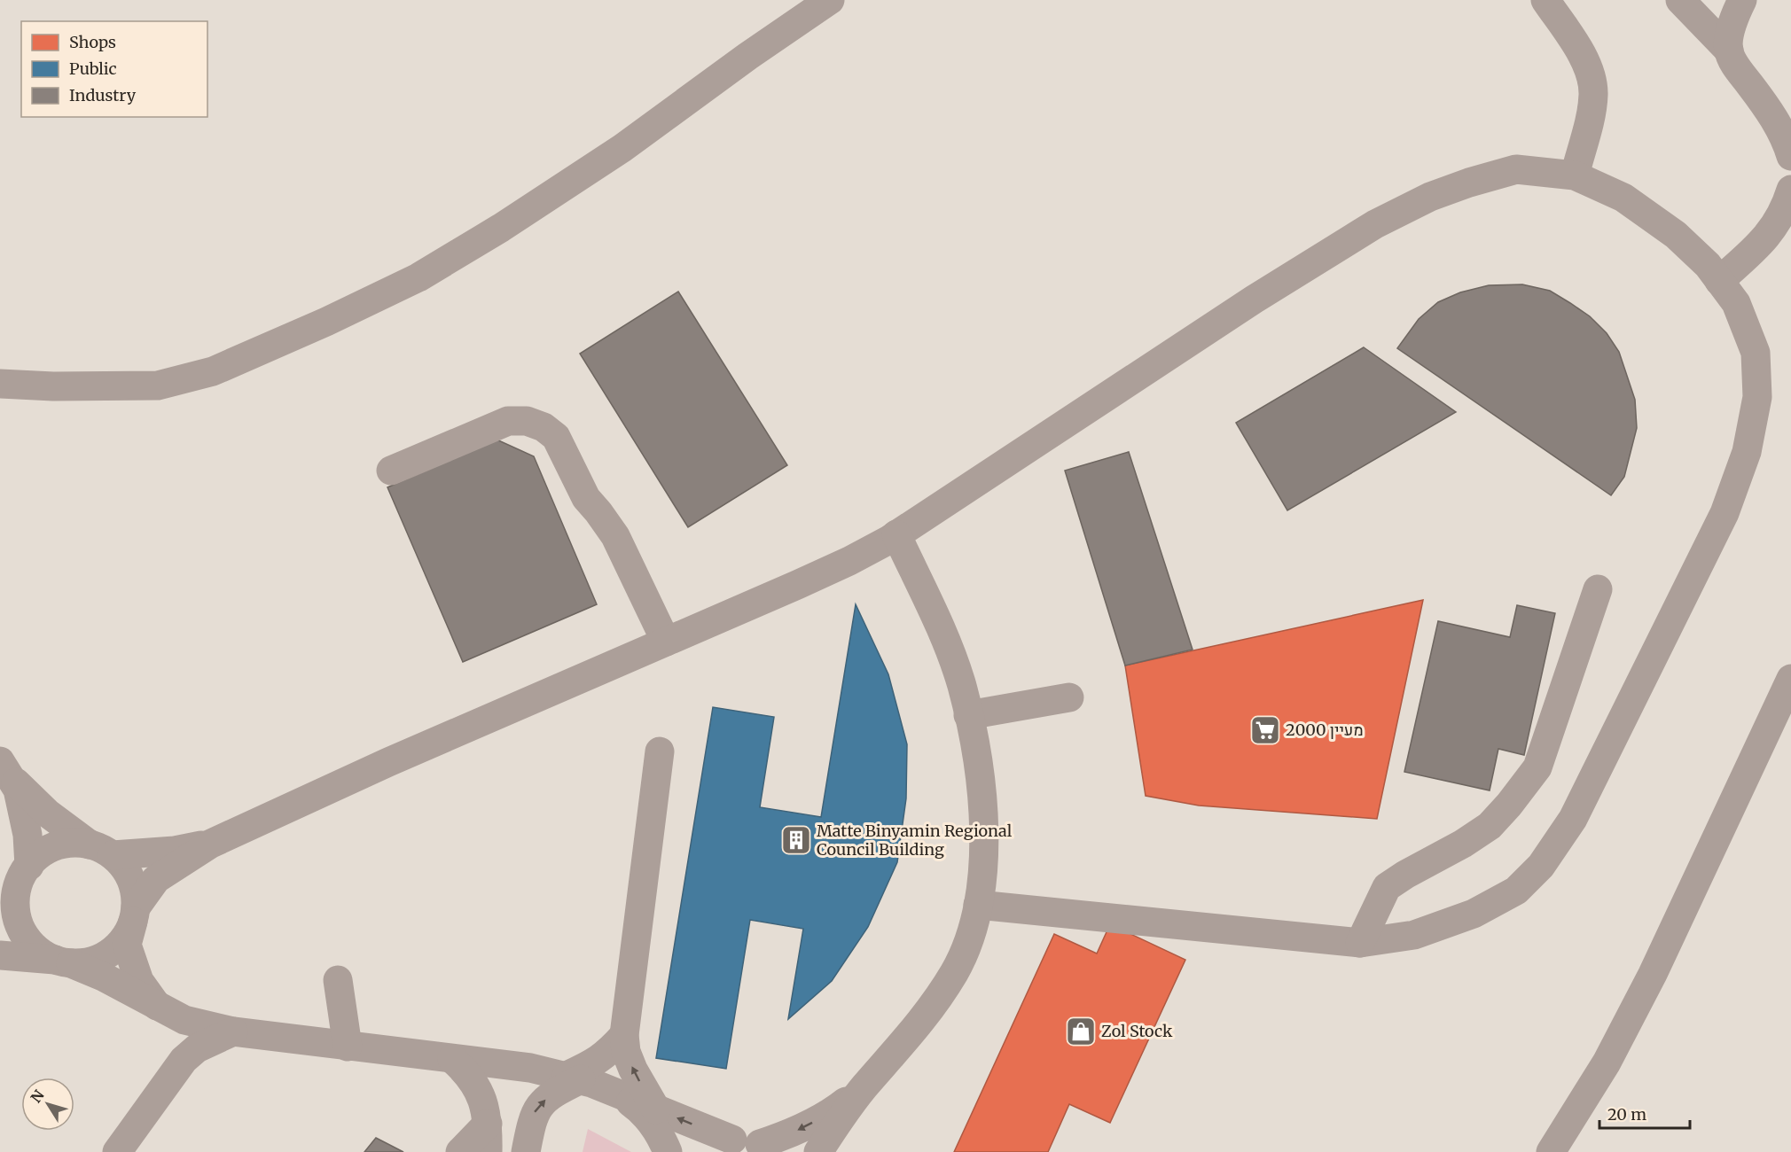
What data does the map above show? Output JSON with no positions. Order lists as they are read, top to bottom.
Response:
{
  "places": {
    "supermarket": ["מעיין 2000"],
    "building": ["Matte Binyamin Regional Council Building"],
    "shop": ["Zol Stock"]
  },
  "legend": ["Shops", "Public", "Industry"],
  "scale_bar": "20 m",
  "north": "top left"
}
